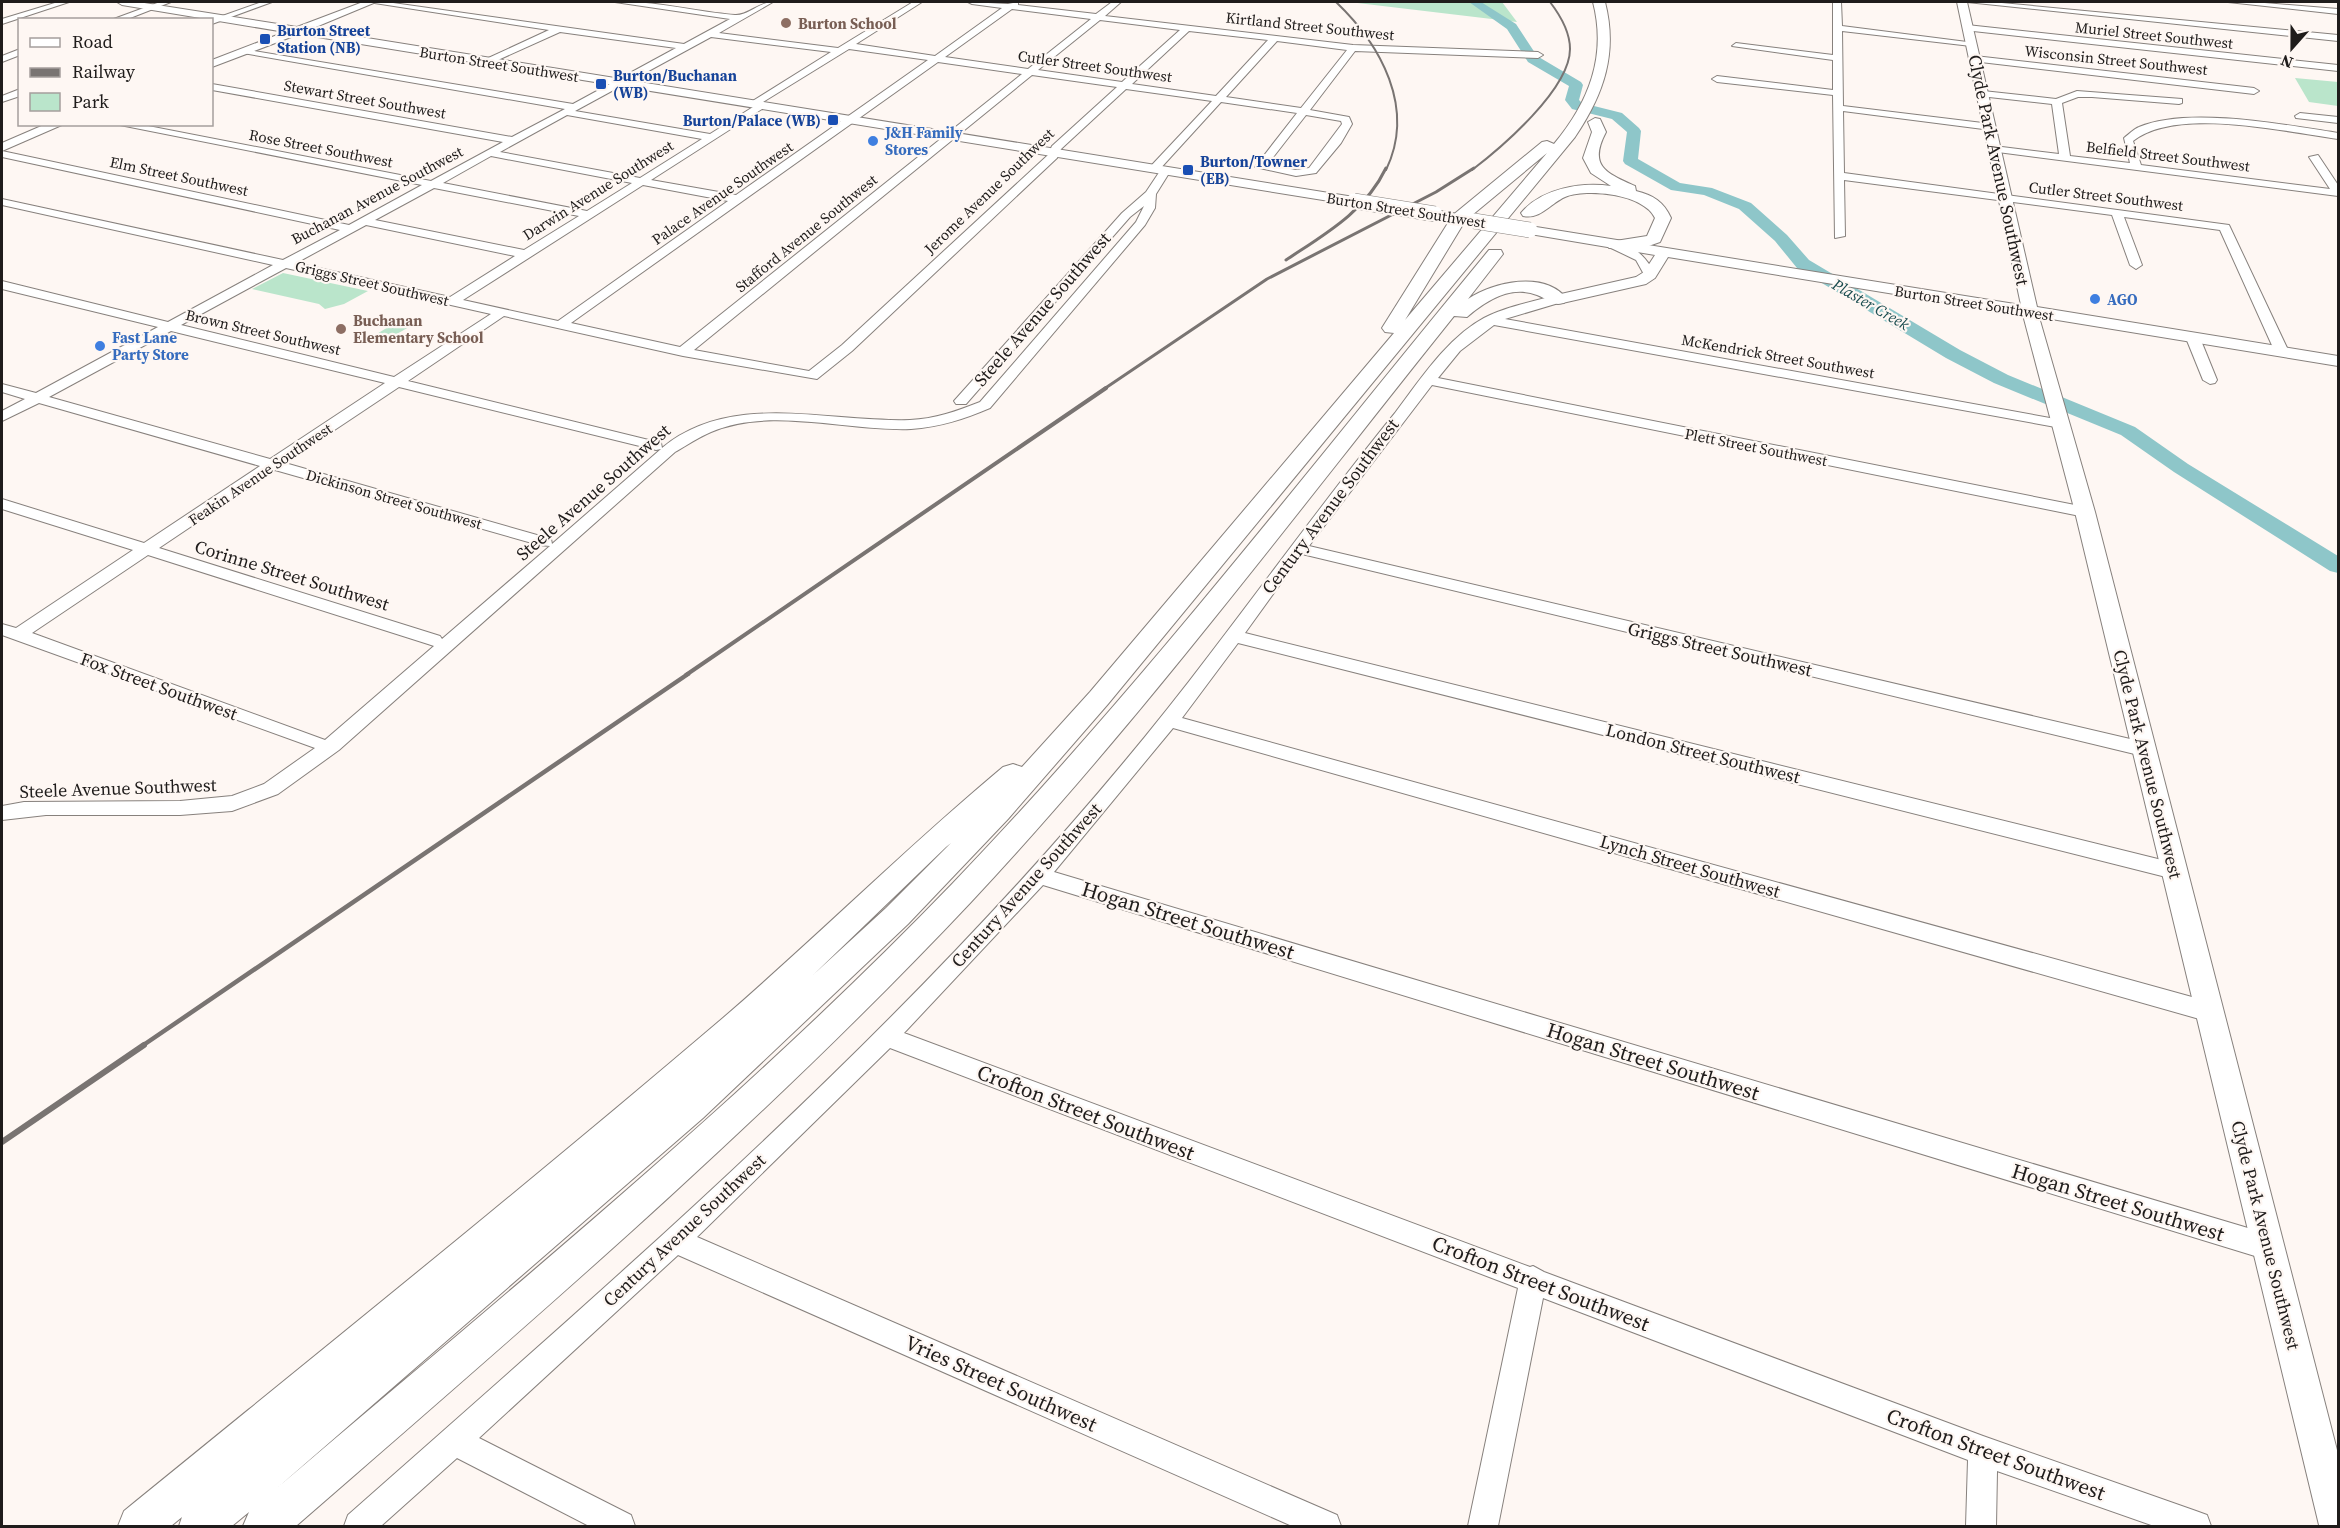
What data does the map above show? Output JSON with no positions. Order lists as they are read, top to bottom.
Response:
{
  "streets": {
    "main road": ["Burton Street Southwest", "Clyde Park Avenue Southwest", "Century Avenue Southwest"],
    "street": [
      "Kirtland Street Southwest",
      "Muriel Street Southwest",
      "Wisconsin Street Southwest",
      "Cutler Street Southwest",
      "Stewart Street Southwest",
      "Rose Street Southwest",
      "Belfield Street Southwest",
      "Elm Street Southwest",
      "Darwin Avenue Southwest",
      "Jerome Avenue Southwest",
      "Palace Avenue Southwest",
      "Buchanan Avenue Southwest",
      "Stafford Avenue Southwest",
      "Griggs Street Southwest",
      "Steele Avenue Southwest",
      "Brown Street Southwest",
      "McKendrick Street Southwest",
      "Plett Street Southwest",
      "Feakin Avenue Southwest",
      "Dickinson Street Southwest",
      "Corinne Street Southwest",
      "Fox Street Southwest",
      "London Street Southwest",
      "Lynch Street Southwest",
      "Hogan Street Southwest",
      "Crofton Street Southwest",
      "Vries Street Southwest"
    ]
  },
  "crossings": [
    ["Kirtland Street Southwest", "Jerome Avenue Southwest"],
    ["Kirtland Street Southwest", "Palace Avenue Southwest"],
    ["Kirtland Street Southwest", "Stafford Avenue Southwest"],
    ["Kirtland Street Southwest", "Steele Avenue Southwest"],
    ["Muriel Street Southwest", "Clyde Park Avenue Southwest"],
    ["Wisconsin Street Southwest", "Clyde Park Avenue Southwest"],
    ["Burton Street Southwest", "Cutler Street Southwest"],
    ["Burton Street Southwest", "Clyde Park Avenue Southwest"],
    ["Burton Street Southwest", "Darwin Avenue Southwest"],
    ["Burton Street Southwest", "Jerome Avenue Southwest"],
    ["Burton Street Southwest", "Palace Avenue Southwest"],
    ["Burton Street Southwest", "Buchanan Avenue Southwest"],
    ["Burton Street Southwest", "Stafford Avenue Southwest"],
    ["Burton Street Southwest", "Steele Avenue Southwest"],
    ["Cutler Street Southwest", "Clyde Park Avenue Southwest"],
    ["Cutler Street Southwest", "Darwin Avenue Southwest"],
    ["Cutler Street Southwest", "Jerome Avenue Southwest"],
    ["Cutler Street Southwest", "Palace Avenue Southwest"],
    ["Cutler Street Southwest", "Buchanan Avenue Southwest"],
    ["Cutler Street Southwest", "Stafford Avenue Southwest"],
    ["Cutler Street Southwest", "Steele Avenue Southwest"],
    ["Stewart Street Southwest", "Buchanan Avenue Southwest"],
    ["Rose Street Southwest", "Darwin Avenue Southwest"],
    ["Rose Street Southwest", "Buchanan Avenue Southwest"],
    ["Belfield Street Southwest", "Clyde Park Avenue Southwest"],
    ["Clyde Park Avenue Southwest", "Griggs Street Southwest"],
    ["Clyde Park Avenue Southwest", "McKendrick Street Southwest"],
    ["Clyde Park Avenue Southwest", "Plett Street Southwest"],
    ["Clyde Park Avenue Southwest", "London Street Southwest"],
    ["Clyde Park Avenue Southwest", "Lynch Street Southwest"],
    ["Clyde Park Avenue Southwest", "Hogan Street Southwest"],
    ["Elm Street Southwest", "Buchanan Avenue Southwest"],
    ["Darwin Avenue Southwest", "Griggs Street Southwest"],
    ["Jerome Avenue Southwest", "Griggs Street Southwest"],
    ["Palace Avenue Southwest", "Griggs Street Southwest"],
    ["Buchanan Avenue Southwest", "Griggs Street Southwest"],
    ["Buchanan Avenue Southwest", "Brown Street Southwest"],
    ["Buchanan Avenue Southwest", "Dickinson Street Southwest"],
    ["Stafford Avenue Southwest", "Griggs Street Southwest"],
    ["Griggs Street Southwest", "Feakin Avenue Southwest"],
    ["Griggs Street Southwest", "Century Avenue Southwest"],
    ["Brown Street Southwest", "Feakin Avenue Southwest"],
    ["McKendrick Street Southwest", "Century Avenue Southwest"],
    ["Plett Street Southwest", "Century Avenue Southwest"],
    ["Feakin Avenue Southwest", "Dickinson Street Southwest"],
    ["Feakin Avenue Southwest", "Corinne Street Southwest"],
    ["Feakin Avenue Southwest", "Fox Street Southwest"],
    ["Century Avenue Southwest", "London Street Southwest"],
    ["Century Avenue Southwest", "Lynch Street Southwest"],
    ["Century Avenue Southwest", "Hogan Street Southwest"],
    ["Century Avenue Southwest", "Crofton Street Southwest"],
    ["Century Avenue Southwest", "Vries Street Southwest"]
  ],
  "water": ["Plaster Creek"],
  "places": {
    "other": [
      "Burton School",
      "J&H Family Stores",
      "AGO",
      "Buchanan Elementary School",
      "Fast Lane Party Store"
    ],
    "transit": [
      "Burton Street Station (NB)",
      "Burton/Buchanan (WB)",
      "Burton/Palace (WB)",
      "Burton/Towner (EB)"
    ]
  },
  "legend": ["Road", "Railway", "Park"],
  "north": "bottom"
}
